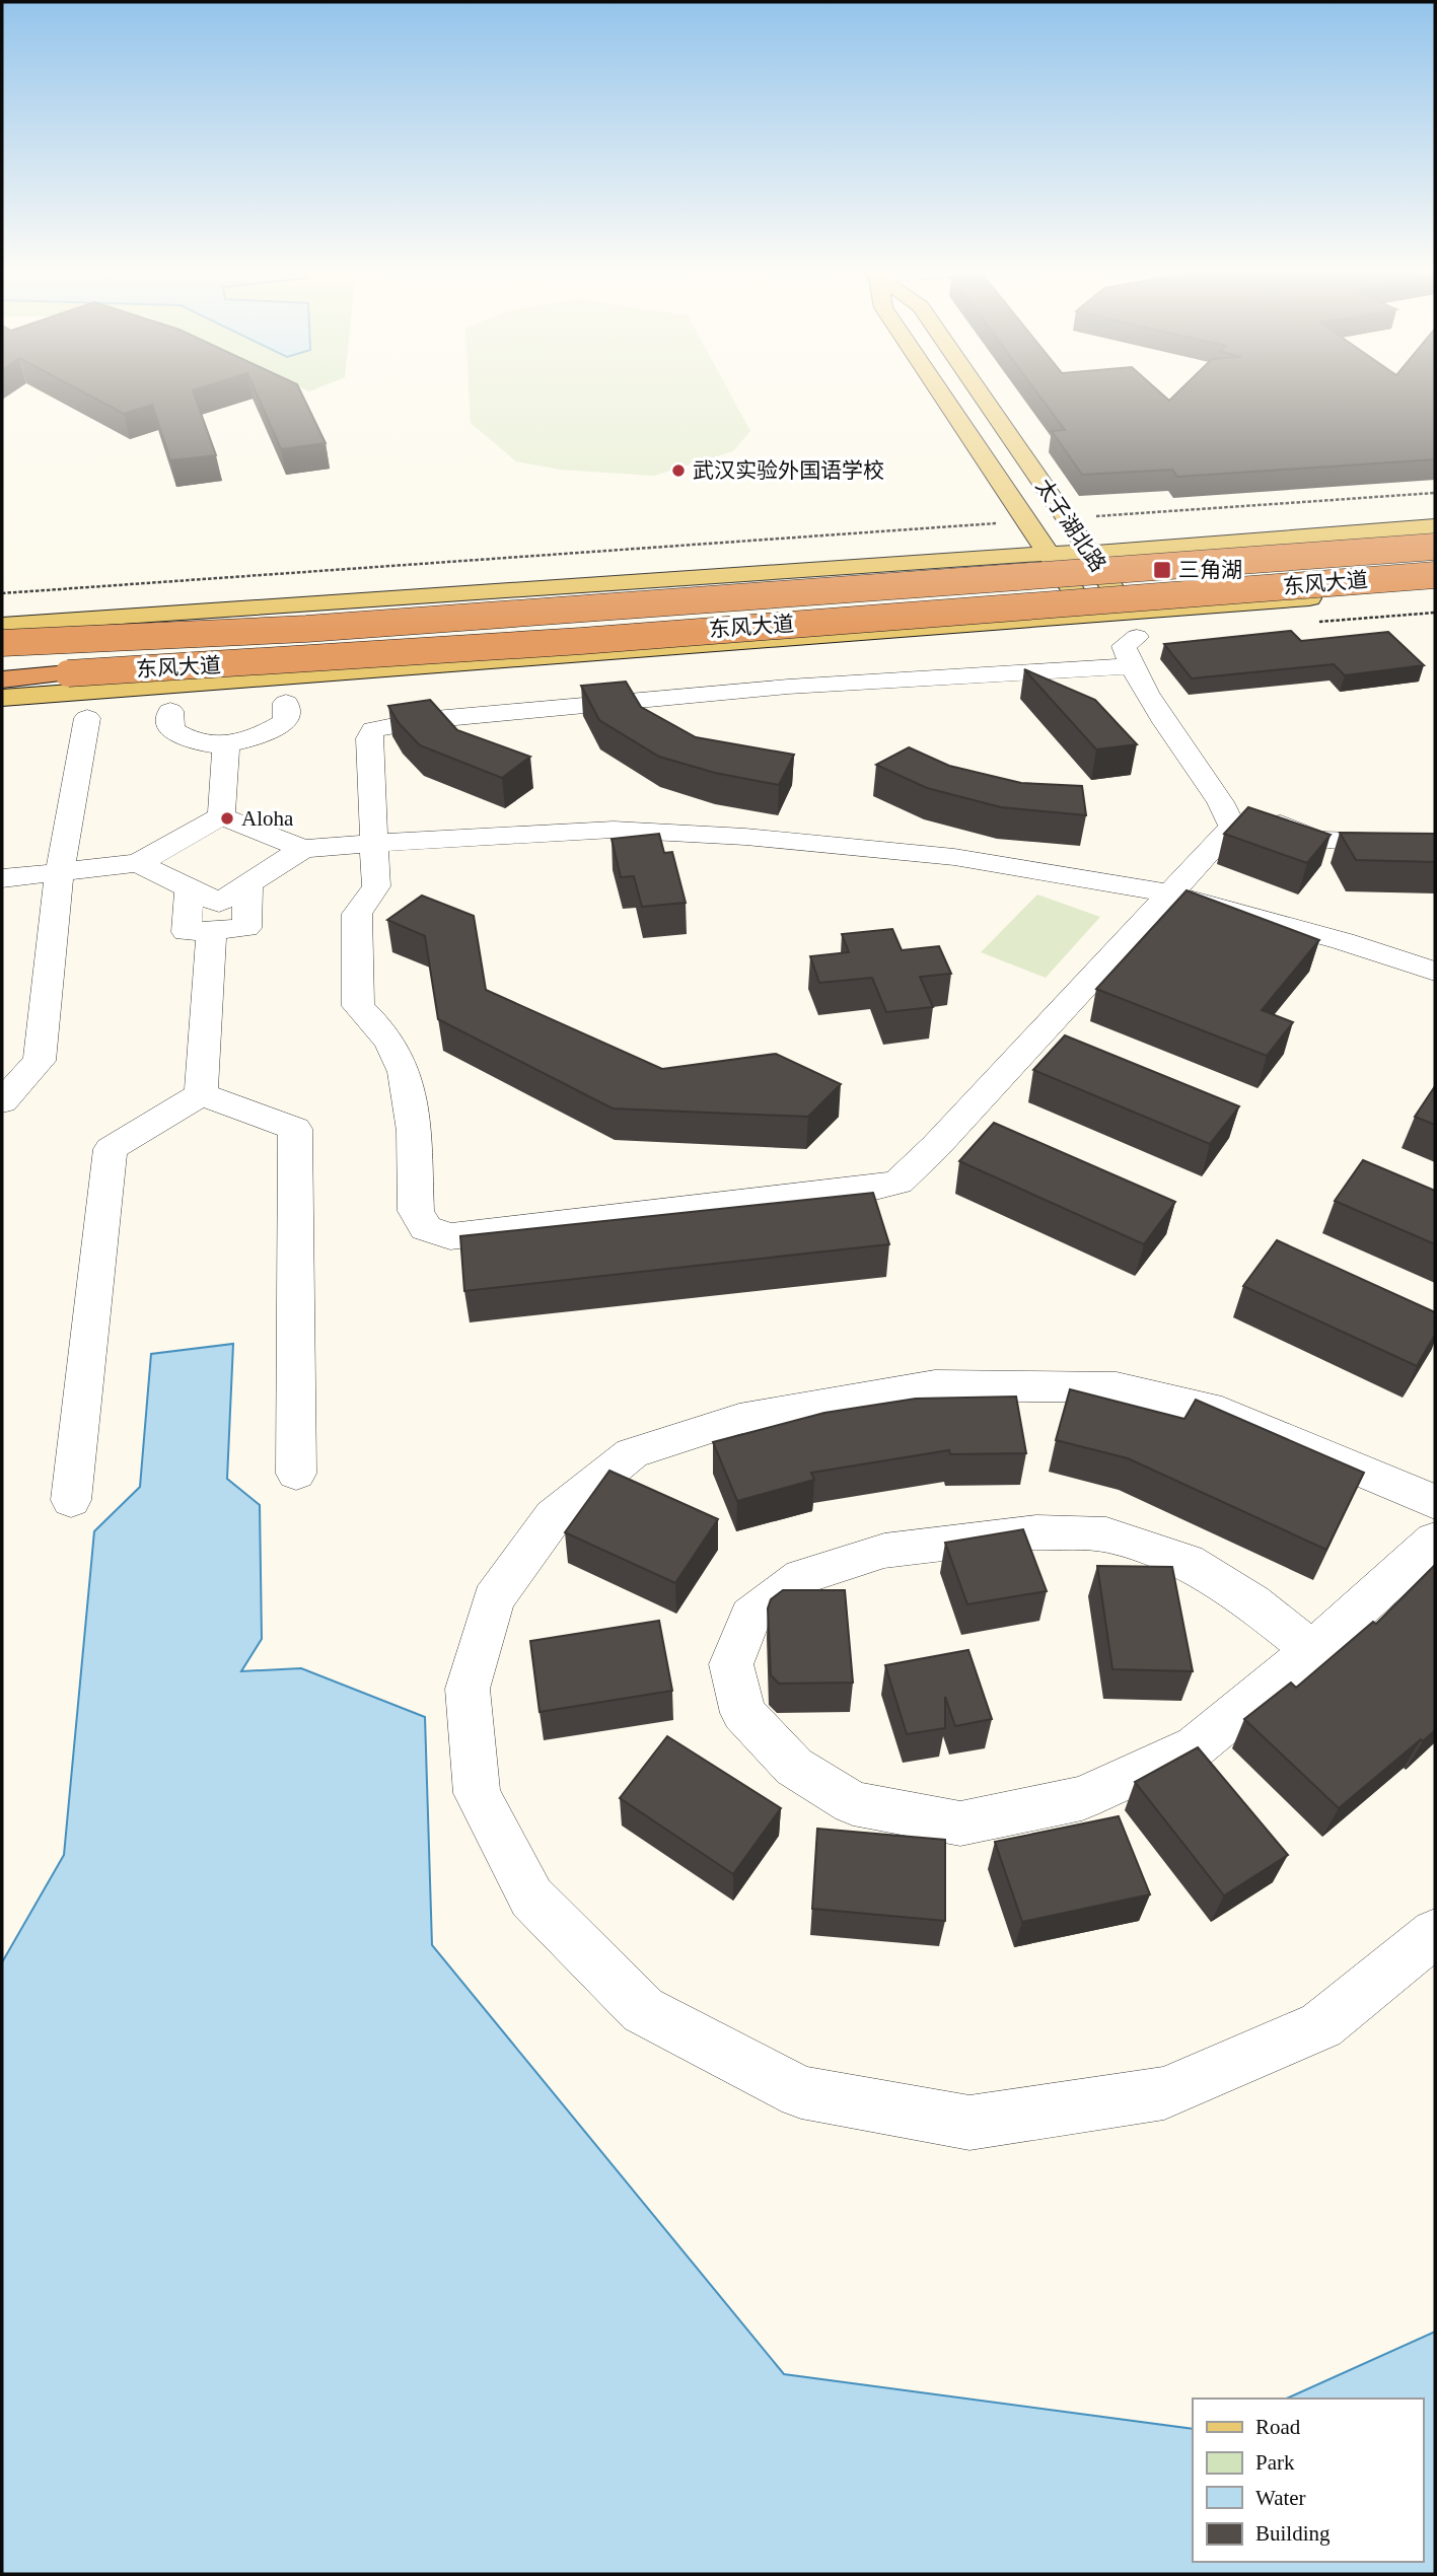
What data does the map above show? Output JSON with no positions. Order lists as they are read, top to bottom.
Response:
{
  "streets": {
    "highway": ["东风大道"],
    "main road": ["太子湖北路"]
  },
  "places": {
    "other": ["武汉实验外国语学校", "Aloha"],
    "transit": ["三角湖"]
  },
  "legend": [
    "Road",
    "Park",
    "Water",
    "Building"
  ]
}
